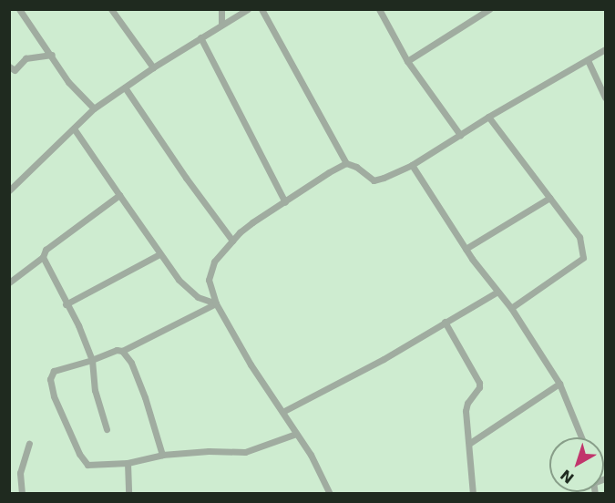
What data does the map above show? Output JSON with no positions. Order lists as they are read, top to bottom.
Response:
{
  "north": "bottom left"
}
